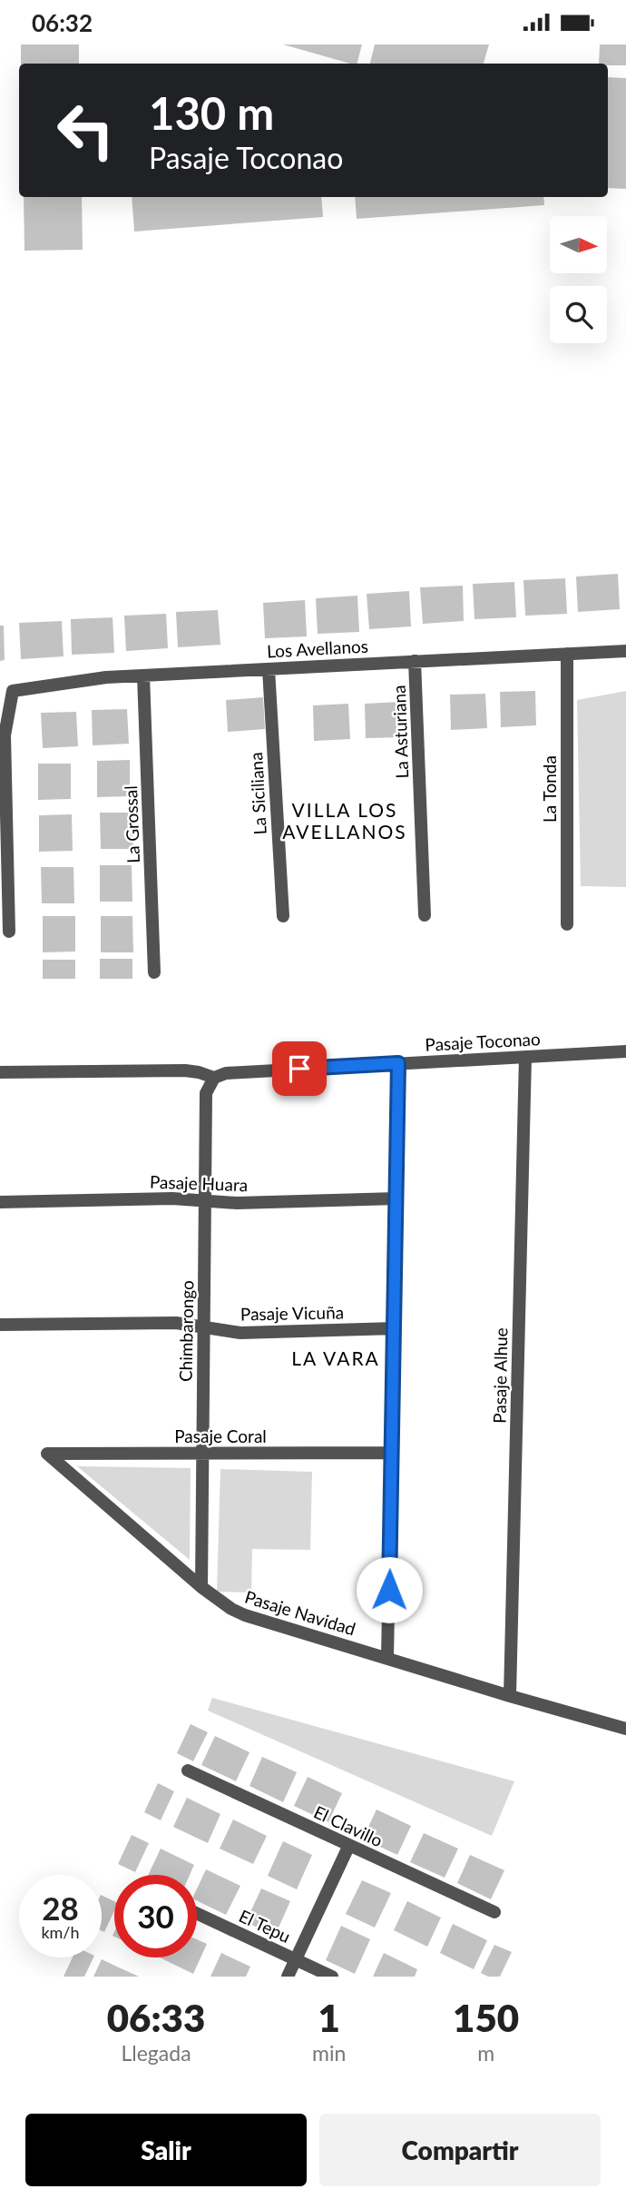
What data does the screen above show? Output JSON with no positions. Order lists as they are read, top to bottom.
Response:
{
  "streets": {
    "street": [
      "Los Avellanos",
      "La Asturiana",
      "La Tonda",
      "La Siciliana",
      "La Grossal",
      "Pasaje Toconao",
      "Pasaje Huara",
      "Pasaje Vicuña",
      "Chimbarongo",
      "Pasaje Alhue",
      "Pasaje Coral",
      "Pasaje Navidad",
      "El Clavillo",
      "El Tepu"
    ]
  },
  "crossings": [
    ["Los Avellanos", "La Asturiana"],
    ["Los Avellanos", "La Tonda"],
    ["Los Avellanos", "La Siciliana"],
    ["Los Avellanos", "La Grossal"],
    ["Pasaje Toconao", "Chimbarongo"],
    ["Pasaje Toconao", "Pasaje Alhue"],
    ["Pasaje Huara", "Chimbarongo"],
    ["Pasaje Vicuña", "Chimbarongo"],
    ["Chimbarongo", "Pasaje Coral"],
    ["Chimbarongo", "Pasaje Navidad"],
    ["Pasaje Alhue", "Pasaje Navidad"],
    ["Pasaje Coral", "Pasaje Navidad"]
  ],
  "districts": ["VILLA LOS AVELLANOS", "LA VARA"],
  "north": "right",
  "page": {
    "status": "06:32",
    "turn": ["130 m", "Pasaje Toconao"],
    "speed": "28 km/h",
    "limit": "30",
    "eta": [
      "06:33",
      "Llegada",
      "1",
      "min",
      "150",
      "m"
    ],
    "buttons": ["Salir", "Compartir"]
  }
}
